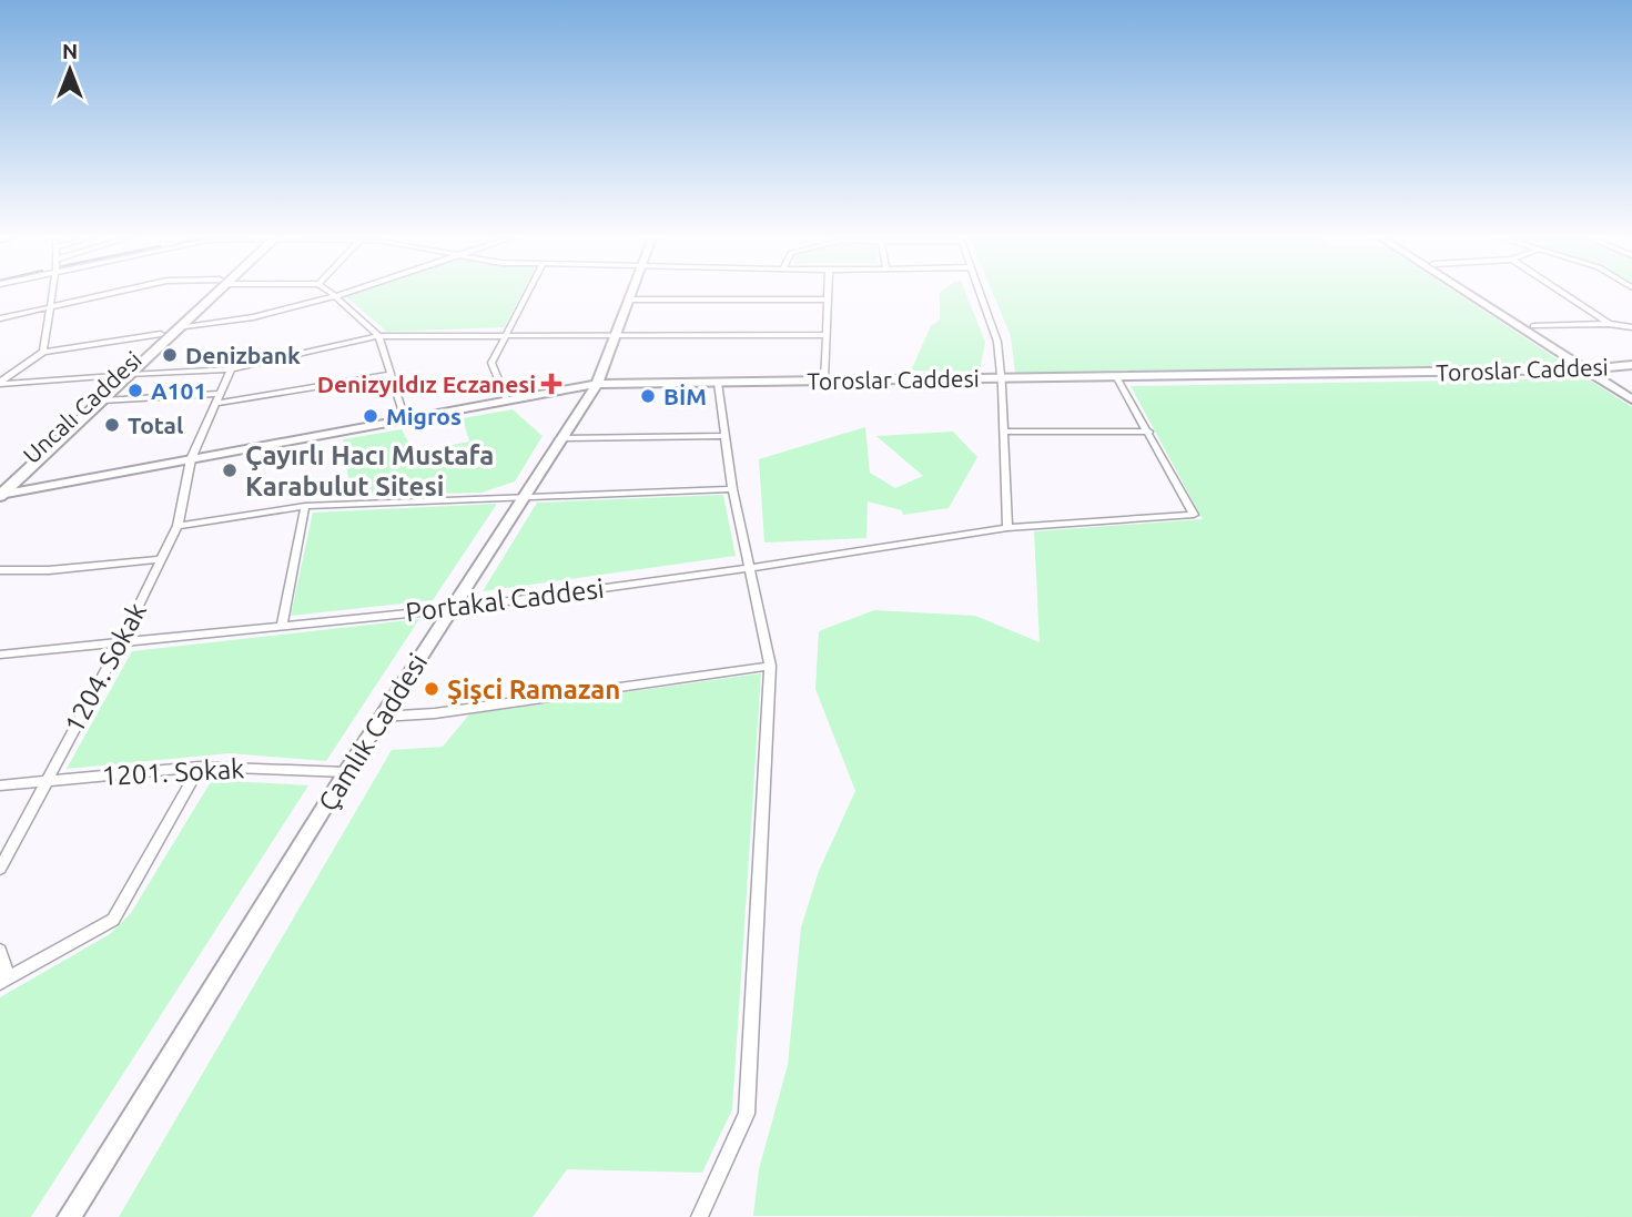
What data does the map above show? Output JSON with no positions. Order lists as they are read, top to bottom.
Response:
{
  "streets": {
    "main road": ["Uncalı Caddesi"],
    "street": [
      "Toroslar Caddesi",
      "Portakal Caddesi",
      "1204. Sokak",
      "Çamlık Caddesi",
      "1201. Sokak"
    ]
  },
  "crossings": [
    ["Toroslar Caddesi", "Uncalı Caddesi"],
    ["Toroslar Caddesi", "1204. Sokak"],
    ["Toroslar Caddesi", "Çamlık Caddesi"],
    ["Portakal Caddesi", "1204. Sokak"],
    ["Portakal Caddesi", "Çamlık Caddesi"],
    ["1204. Sokak", "1201. Sokak"],
    ["Çamlık Caddesi", "1201. Sokak"]
  ],
  "places": {
    "other": [
      "Denizbank",
      "A101",
      "BİM",
      "Migros",
      "Total",
      "Çayırlı Hacı Mustafa Karabulut Sitesi",
      "Şişci Ramazan"
    ],
    "health": ["Denizyıldız Eczanesi"]
  },
  "north": "top"
}
